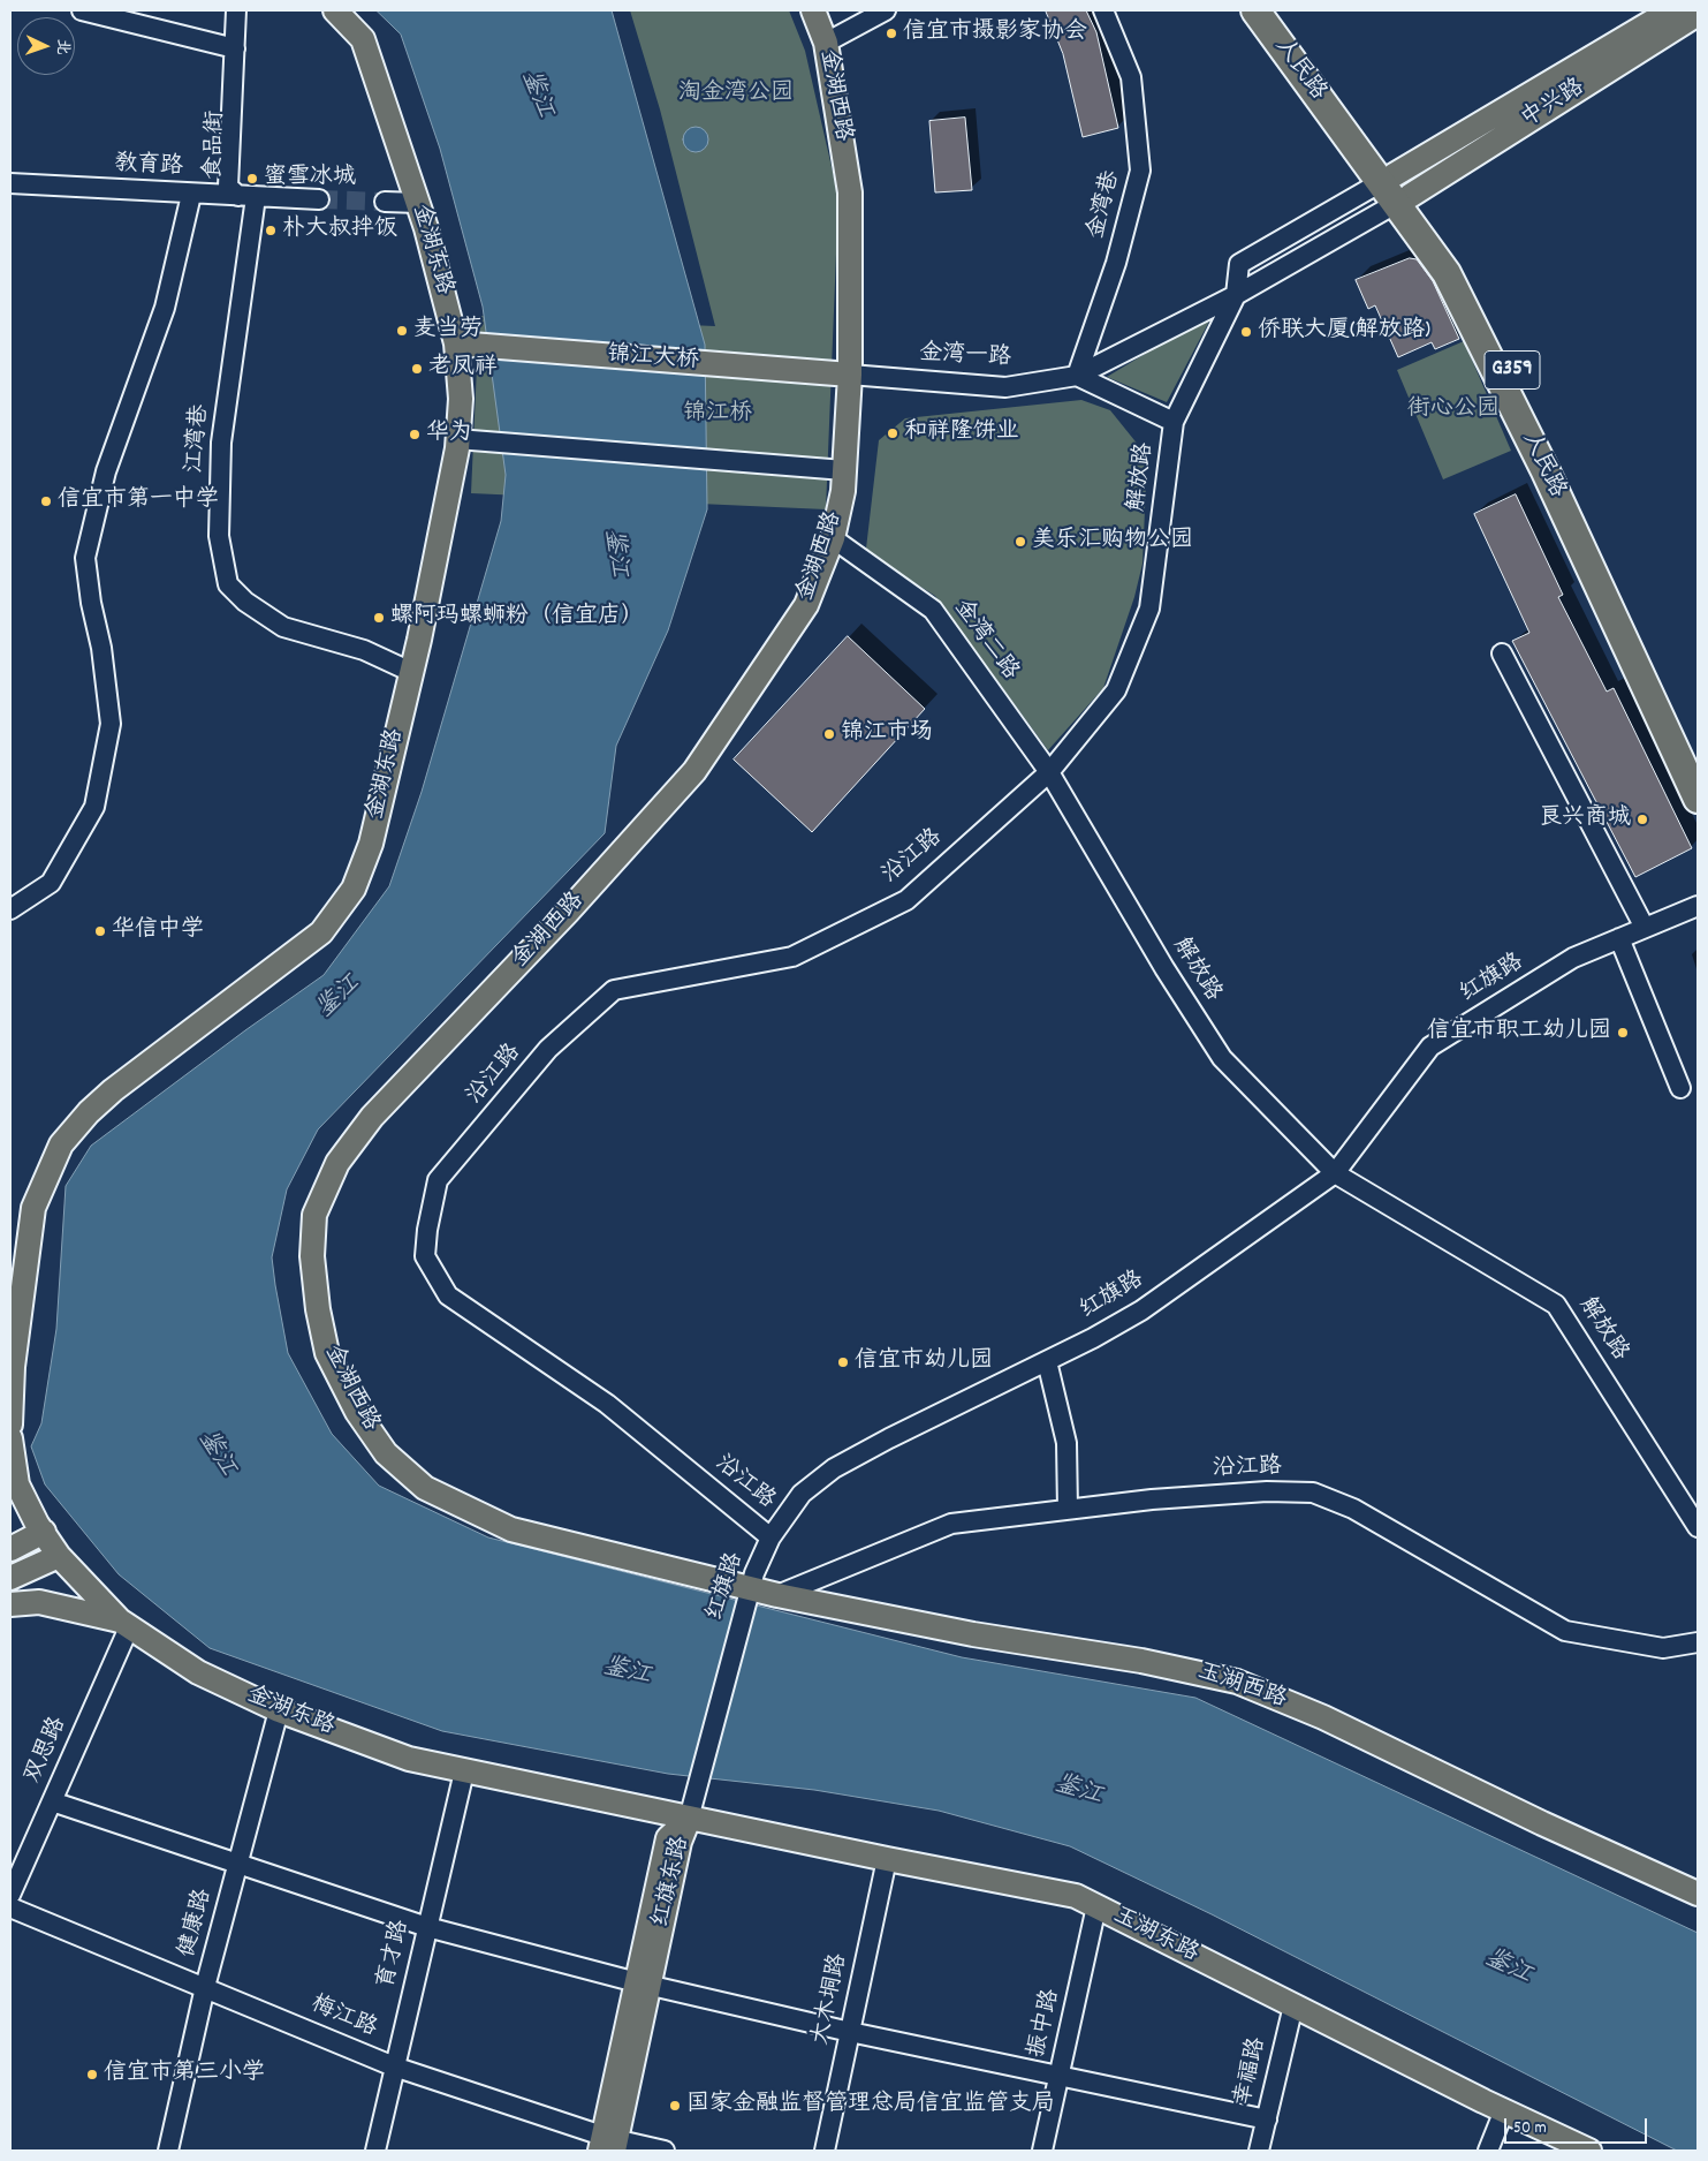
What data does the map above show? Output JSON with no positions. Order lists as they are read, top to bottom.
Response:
{
  "streets": {
    "highway": ["人民路", "G359"],
    "main road": [
      "金湖西路",
      "中兴路",
      "金湖东路",
      "锦江大桥",
      "玉湖西路",
      "红旗东路",
      "玉湖东路"
    ],
    "street": [
      "食品街",
      "教育路",
      "金湾巷",
      "金湾一路",
      "江湾巷",
      "解放路",
      "金湾二路",
      "沿江路",
      "红旗路",
      "双思路",
      "健康路",
      "育才路",
      "大木垌路",
      "梅江路",
      "振中路",
      "幸福路"
    ]
  },
  "crossings": [
    ["人民路", "中兴路"],
    ["人民路", "解放路"],
    ["金湖西路", "金湾一路"],
    ["金湖西路", "锦江大桥"],
    ["金湖西路", "金湾二路"],
    ["金湖西路", "红旗路"],
    ["金湖西路", "玉湖西路"],
    ["中兴路", "解放路"],
    ["食品街", "教育路"],
    ["食品街", "江湾巷"],
    ["教育路", "江湾巷"],
    ["金湾巷", "金湾一路"],
    ["金湖东路", "锦江大桥"],
    ["金湖东路", "江湾巷"],
    ["金湖东路", "红旗路"],
    ["金湖东路", "双思路"],
    ["金湖东路", "红旗东路"],
    ["金湖东路", "健康路"],
    ["金湖东路", "玉湖东路"],
    ["金湖东路", "育才路"],
    ["金湾一路", "锦江大桥"],
    ["金湾一路", "解放路"],
    ["解放路", "金湾二路"],
    ["解放路", "沿江路"],
    ["解放路", "红旗路"],
    ["金湾二路", "沿江路"],
    ["沿江路", "红旗路"],
    ["沿江路", "玉湖西路"],
    ["红旗路", "玉湖西路"],
    ["红旗路", "红旗东路"],
    ["红旗路", "玉湖东路"],
    ["红旗东路", "玉湖东路"],
    ["红旗东路", "梅江路"],
    ["健康路", "梅江路"],
    ["玉湖东路", "大木垌路"],
    ["玉湖东路", "振中路"],
    ["玉湖东路", "幸福路"],
    ["育才路", "梅江路"]
  ],
  "water": ["鉴江"],
  "parks": ["淘金湾公园", "街心公园", "锦江桥"],
  "places": [
    "信宜市摄影家协会",
    "蜜雪冰城",
    "朴大叔拌饭",
    "麦当劳",
    "侨联大厦(解放路)",
    "老凤祥",
    "和祥隆饼业",
    "华为",
    "信宜市第一中学",
    "美乐汇购物公园",
    "螺阿玛螺蛳粉（信宜店）",
    "锦江市场",
    "良兴商城",
    "华信中学",
    "信宜市职工幼儿园",
    "信宜市幼儿园",
    "信宜市第三小学",
    "国家金融监督管理总局信宜监管支局"
  ],
  "scale_bar": "50 m",
  "north": "right"
}
